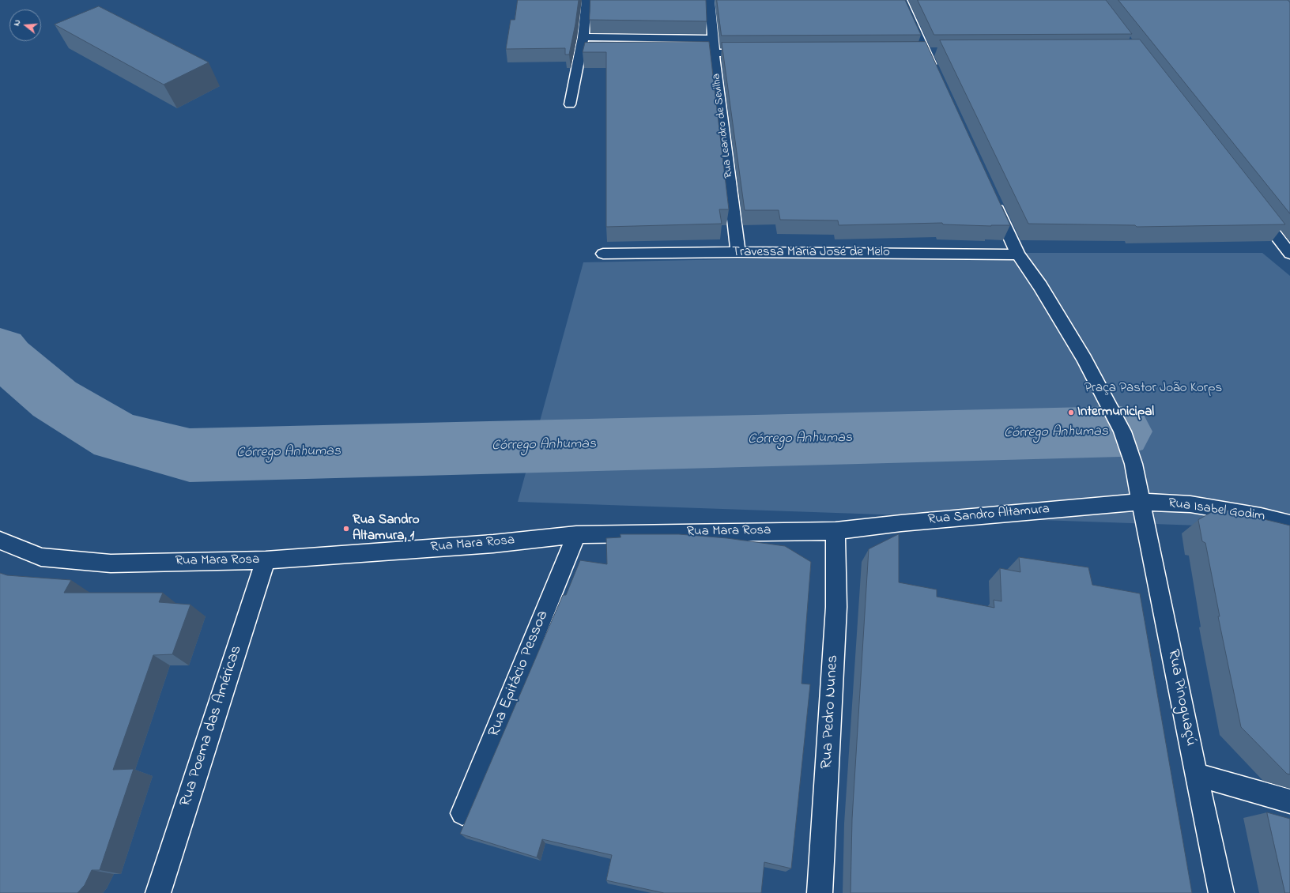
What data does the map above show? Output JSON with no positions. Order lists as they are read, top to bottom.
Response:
{
  "streets": {
    "street": [
      "Rua Leandro de Sevilha",
      "Travessa Maria José de Melo",
      "Rua Isabel Godim",
      "Rua Sandro Altamura",
      "Rua Mara Rosa",
      "Rua Epitácio Pessoa",
      "Rua Pinoguaçú",
      "Rua Pedro Nunes",
      "Rua Poema das Américas"
    ]
  },
  "crossings": [
    ["Rua Leandro de Sevilha", "Travessa Maria José de Melo"],
    ["Travessa Maria José de Melo", "Rua Pinoguaçú"],
    ["Rua Isabel Godim", "Rua Sandro Altamura"],
    ["Rua Isabel Godim", "Rua Pinoguaçú"],
    ["Rua Sandro Altamura", "Rua Mara Rosa"],
    ["Rua Sandro Altamura", "Rua Pinoguaçú"],
    ["Rua Sandro Altamura", "Rua Pedro Nunes"],
    ["Rua Mara Rosa", "Rua Epitácio Pessoa"],
    ["Rua Mara Rosa", "Rua Pedro Nunes"],
    ["Rua Mara Rosa", "Rua Poema das Américas"]
  ],
  "water": ["Córrego Anhumas"],
  "parks": ["Praça Pastor João Korps"],
  "places": ["Intermunicipal", "Rua Sandro Altamura, 1"],
  "north": "left"
}
